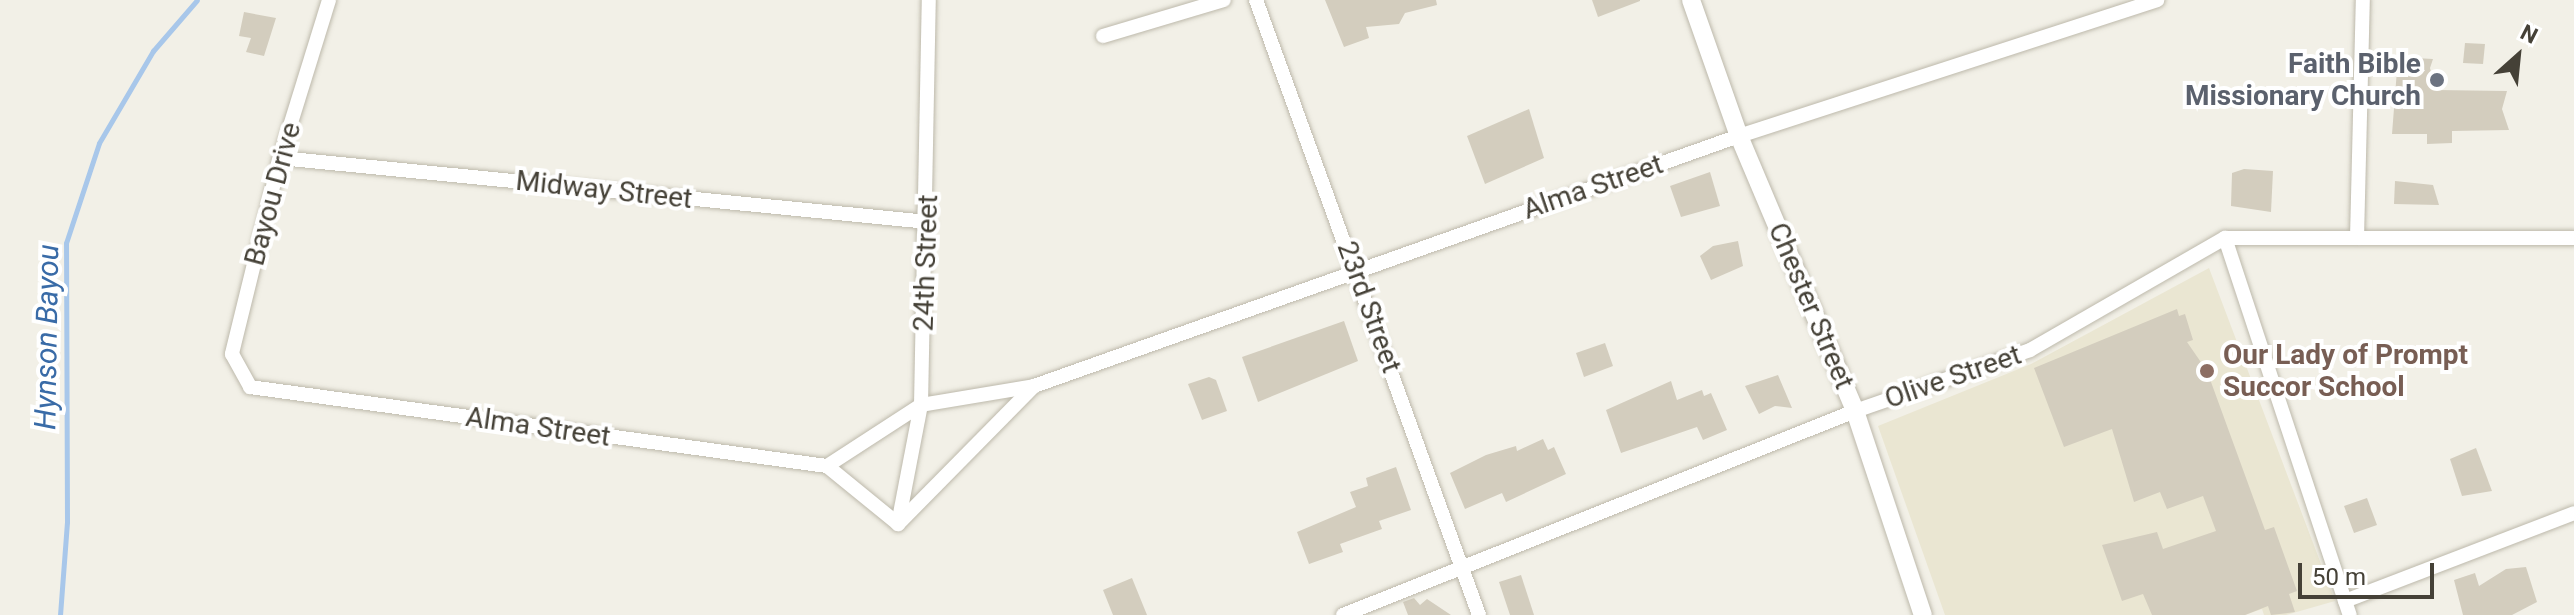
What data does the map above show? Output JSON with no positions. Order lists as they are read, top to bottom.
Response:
{
  "streets": {
    "street": [
      "Alma Street",
      "Midway Street",
      "Bayou Drive",
      "24th Street",
      "Chester Street",
      "23rd Street",
      "Olive Street"
    ]
  },
  "crossings": [
    ["Alma Street", "Bayou Drive"],
    ["Alma Street", "24th Street"],
    ["Alma Street", "Chester Street"],
    ["Alma Street", "23rd Street"],
    ["Midway Street", "Bayou Drive"],
    ["Midway Street", "24th Street"],
    ["Chester Street", "Olive Street"],
    ["23rd Street", "Olive Street"]
  ],
  "water": ["Hynson Bayou"],
  "places": ["Faith Bible Missionary Church", "Our Lady of Prompt Succor School"],
  "scale_bar": "50 m",
  "north": "top right"
}
